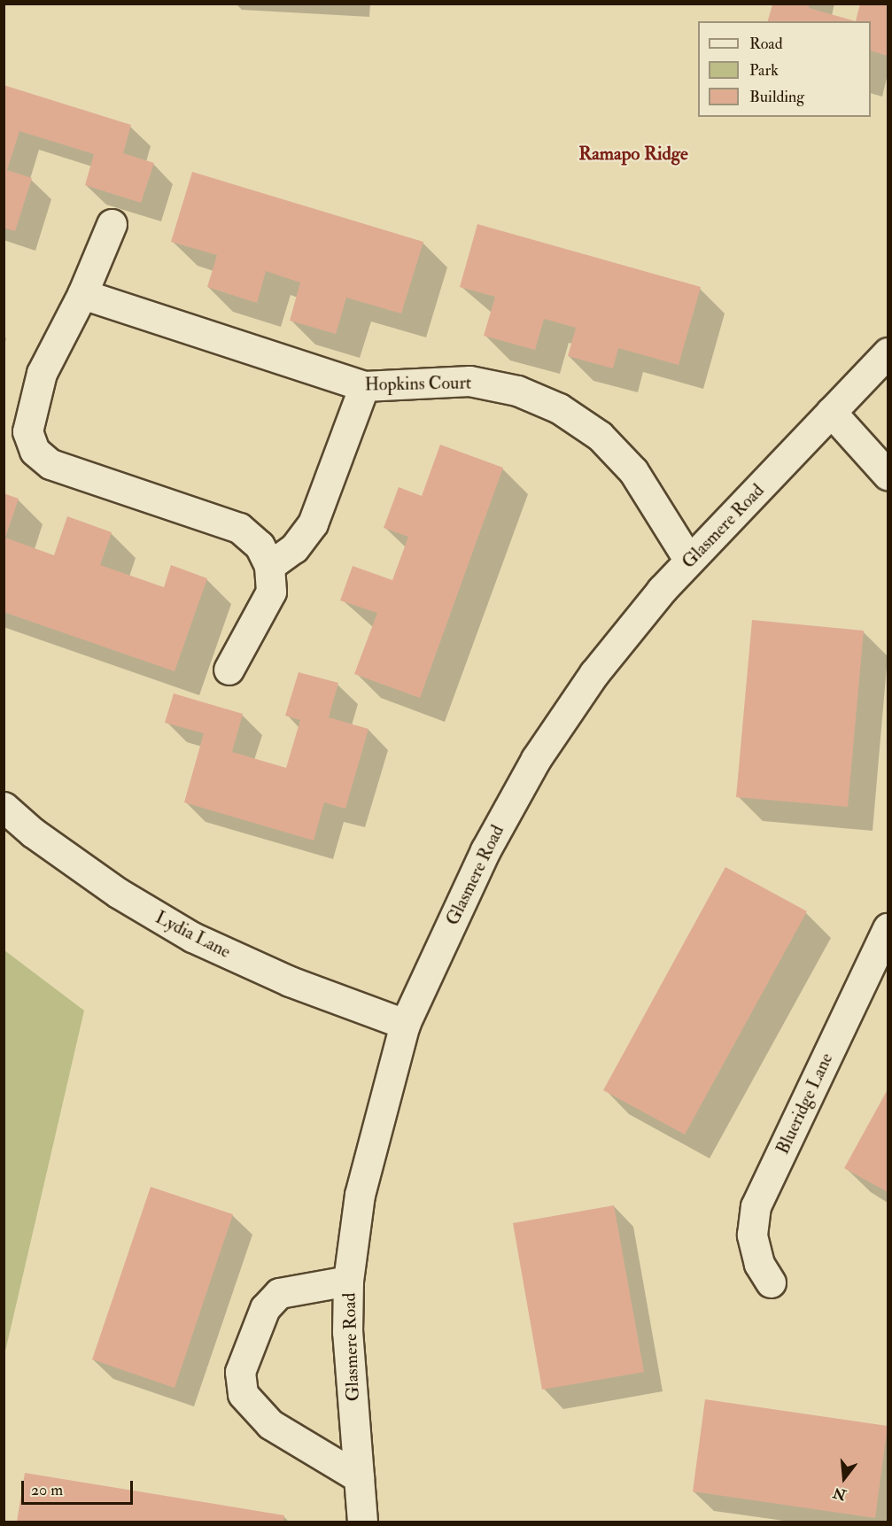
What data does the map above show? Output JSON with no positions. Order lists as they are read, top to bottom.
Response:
{
  "streets": {
    "street": [
      "Hopkins Court",
      "Glasmere Road",
      "Lydia Lane",
      "Blueridge Lane"
    ]
  },
  "crossings": [
    ["Hopkins Court", "Glasmere Road"],
    ["Glasmere Road", "Lydia Lane"]
  ],
  "districts": ["Ramapo Ridge"],
  "legend": ["Road", "Park", "Building"],
  "scale_bar": "20 m",
  "north": "bottom"
}
